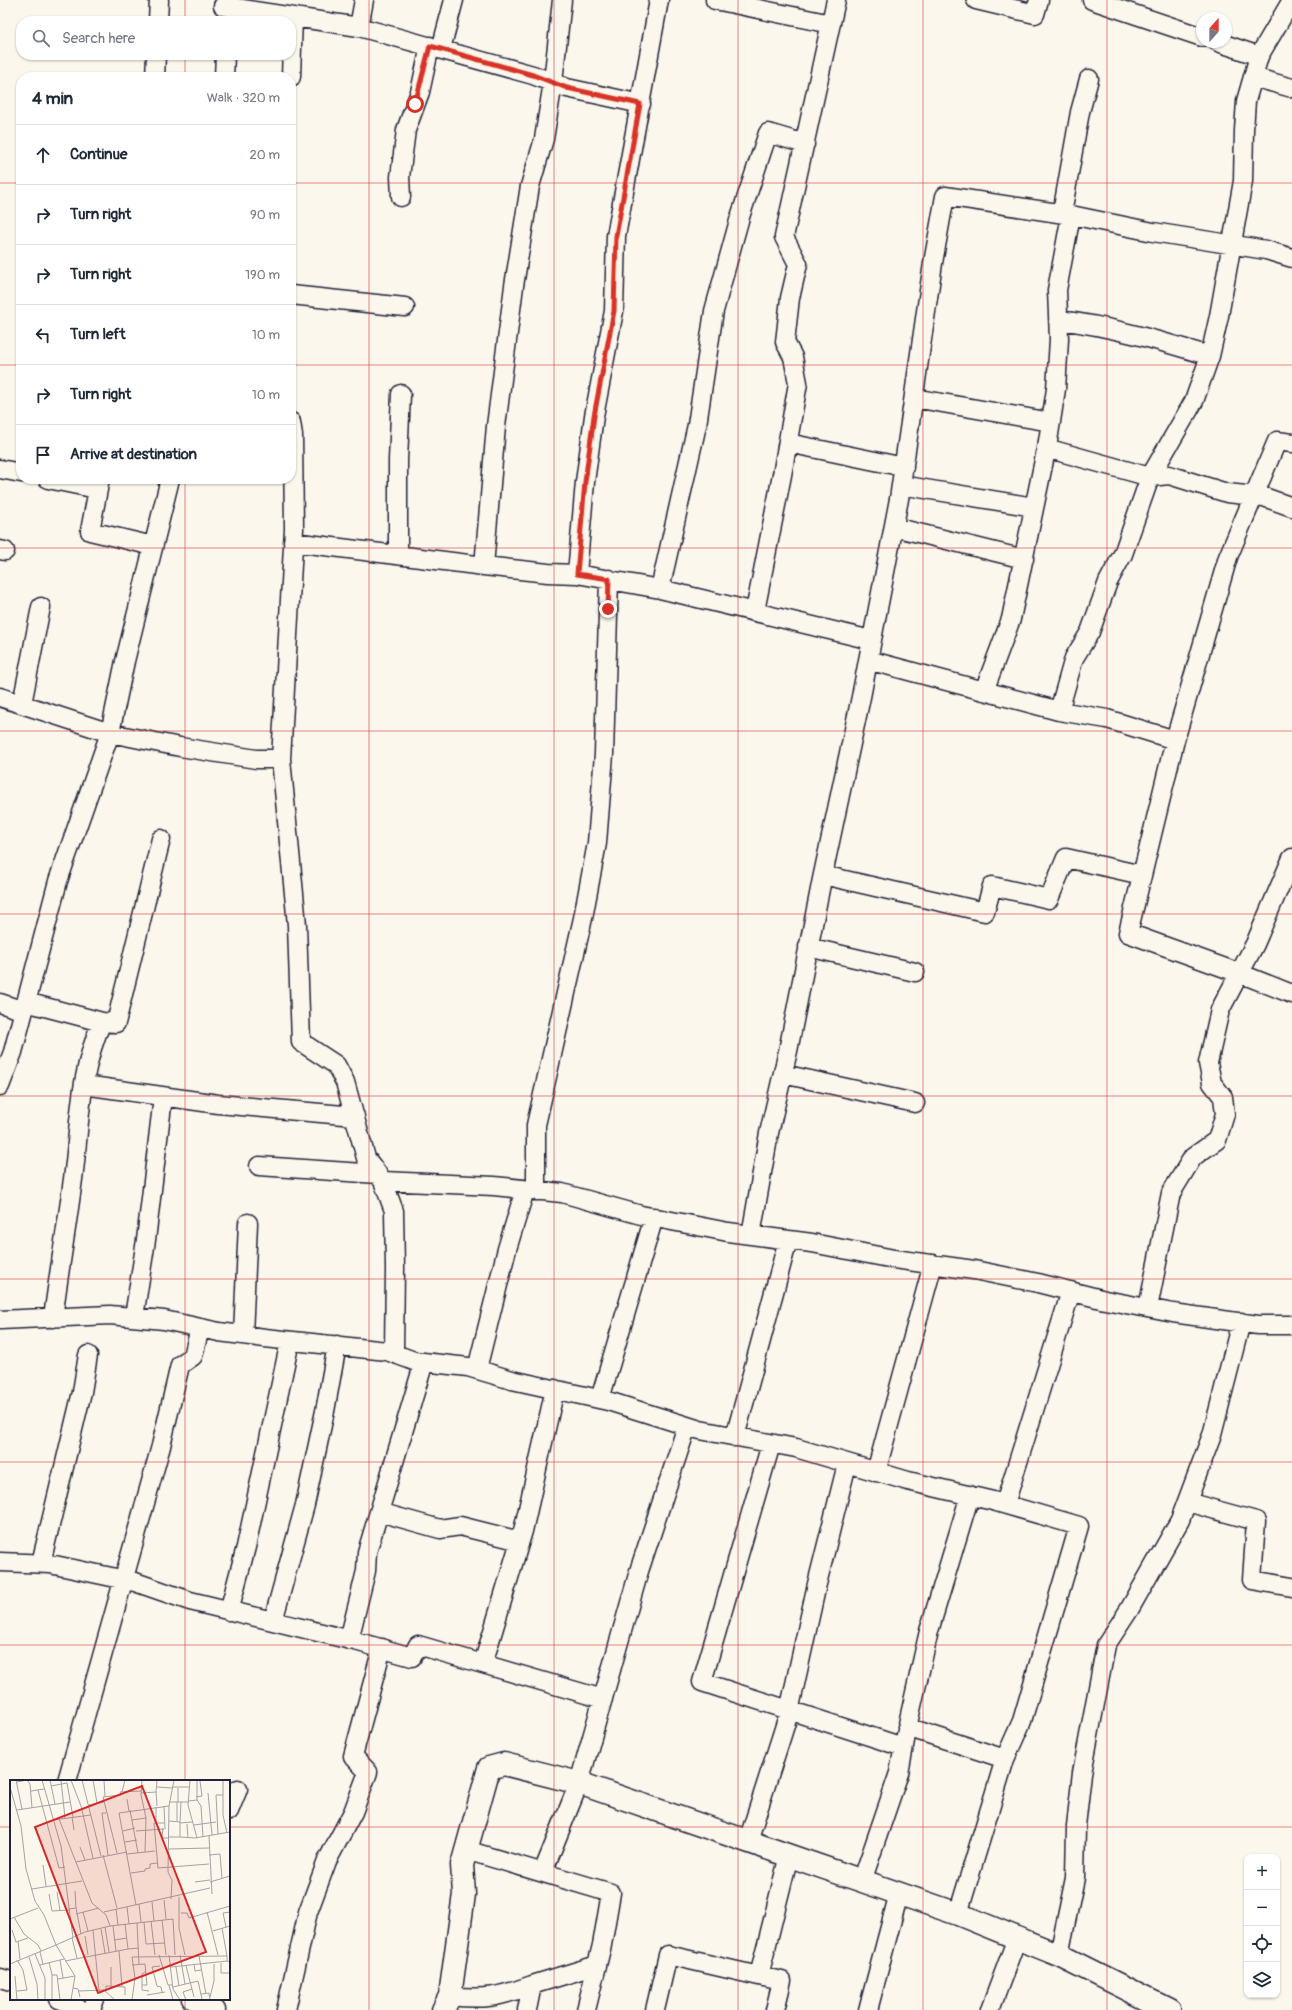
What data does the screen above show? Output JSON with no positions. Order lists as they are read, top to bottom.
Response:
{
  "north": "top",
  "page": {
    "search": "Search here",
    "heading": ["4 min", "Walk · 320 m"],
    "list": [
      ["Continue", "20 m"],
      ["Turn right", "90 m"],
      ["Turn right", "190 m"],
      ["Turn left", "10 m"],
      ["Turn right", "10 m"],
      "Arrive at destination"
    ],
    "map_buttons": ["+", "−"]
  }
}
